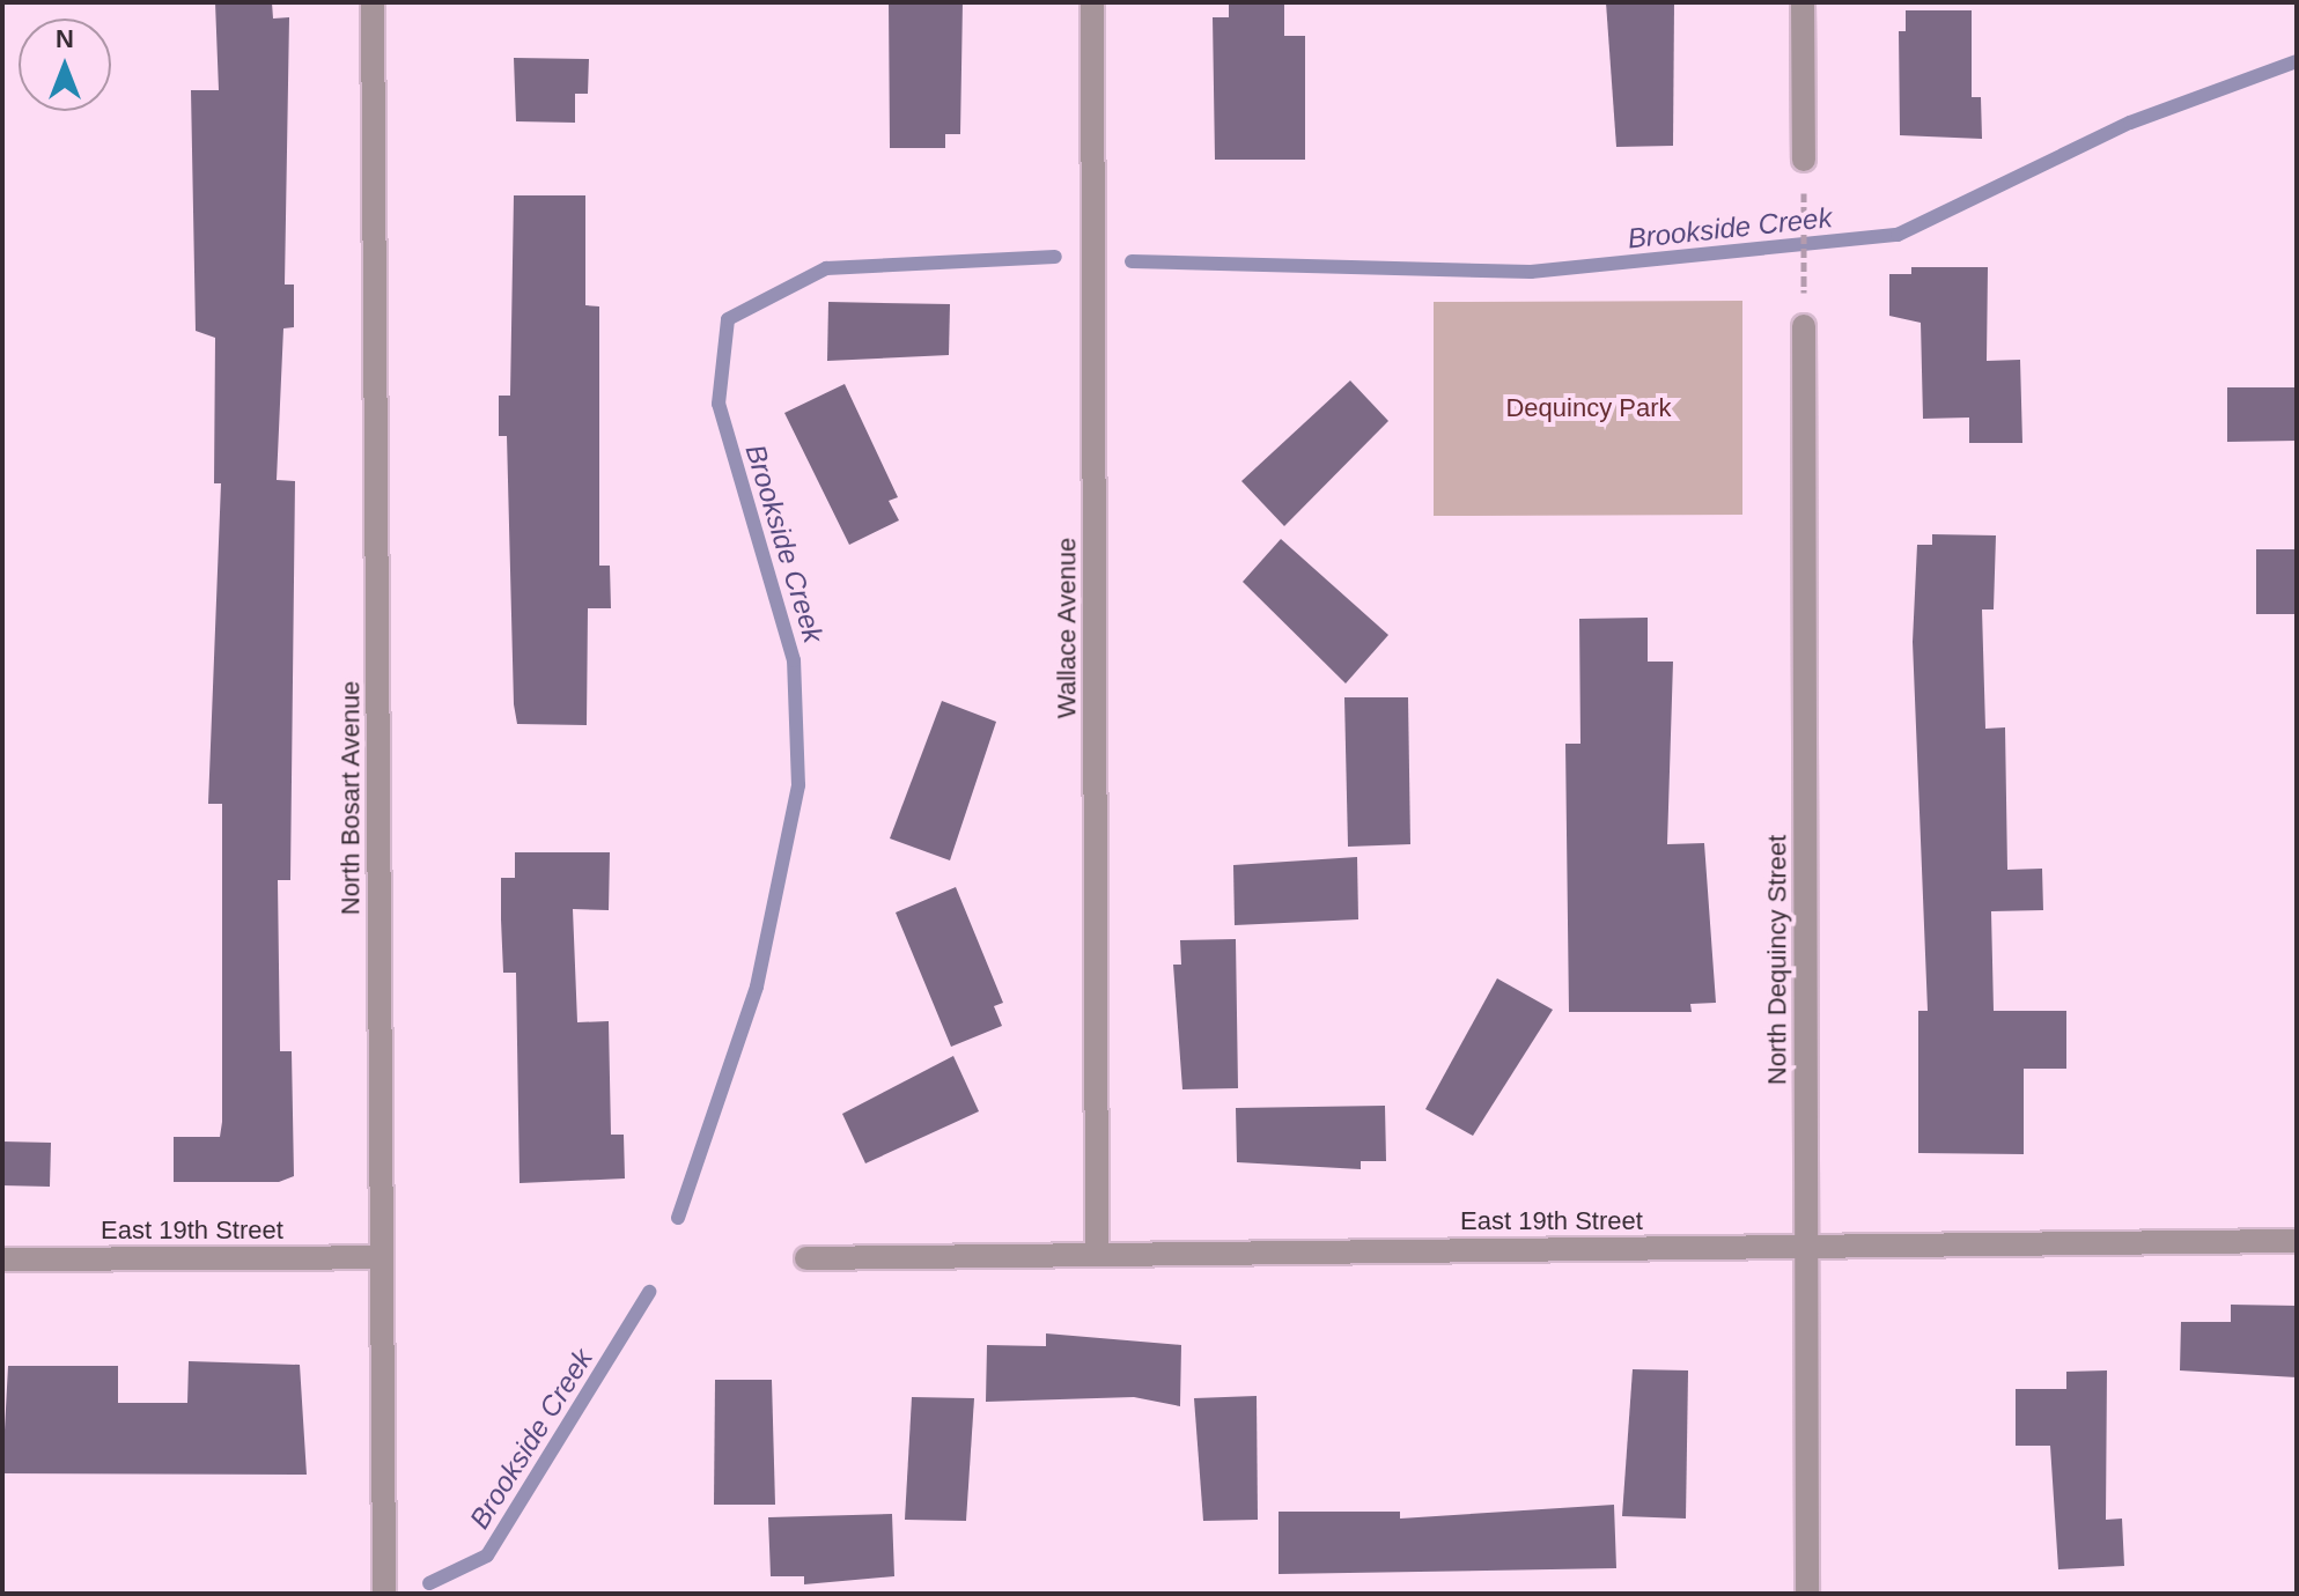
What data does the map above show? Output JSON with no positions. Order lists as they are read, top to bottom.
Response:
{
  "streets": {
    "street": [
      "Wallace Avenue",
      "North Bosart Avenue",
      "North Dequincy Street",
      "East 19th Street"
    ]
  },
  "crossings": [
    ["Wallace Avenue", "East 19th Street"],
    ["North Bosart Avenue", "East 19th Street"],
    ["North Dequincy Street", "East 19th Street"]
  ],
  "water": ["Brookside Creek"],
  "parks": ["Dequincy Park"],
  "north": "top"
}
